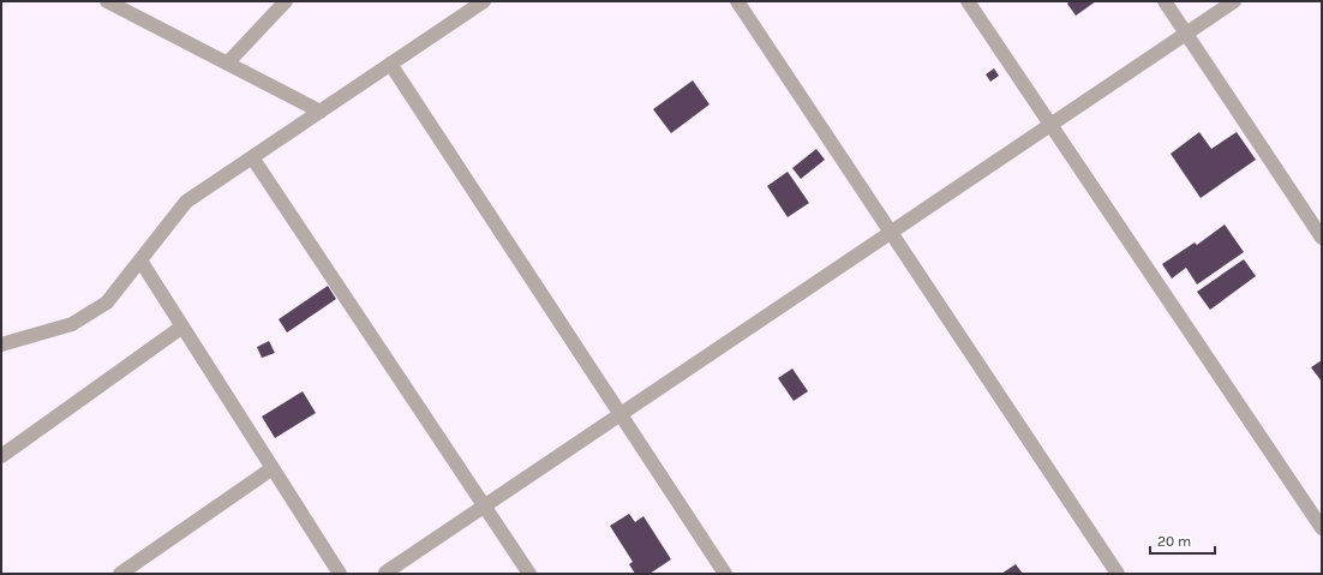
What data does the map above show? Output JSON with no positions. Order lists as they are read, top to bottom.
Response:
{
  "scale_bar": "20 m"
}
